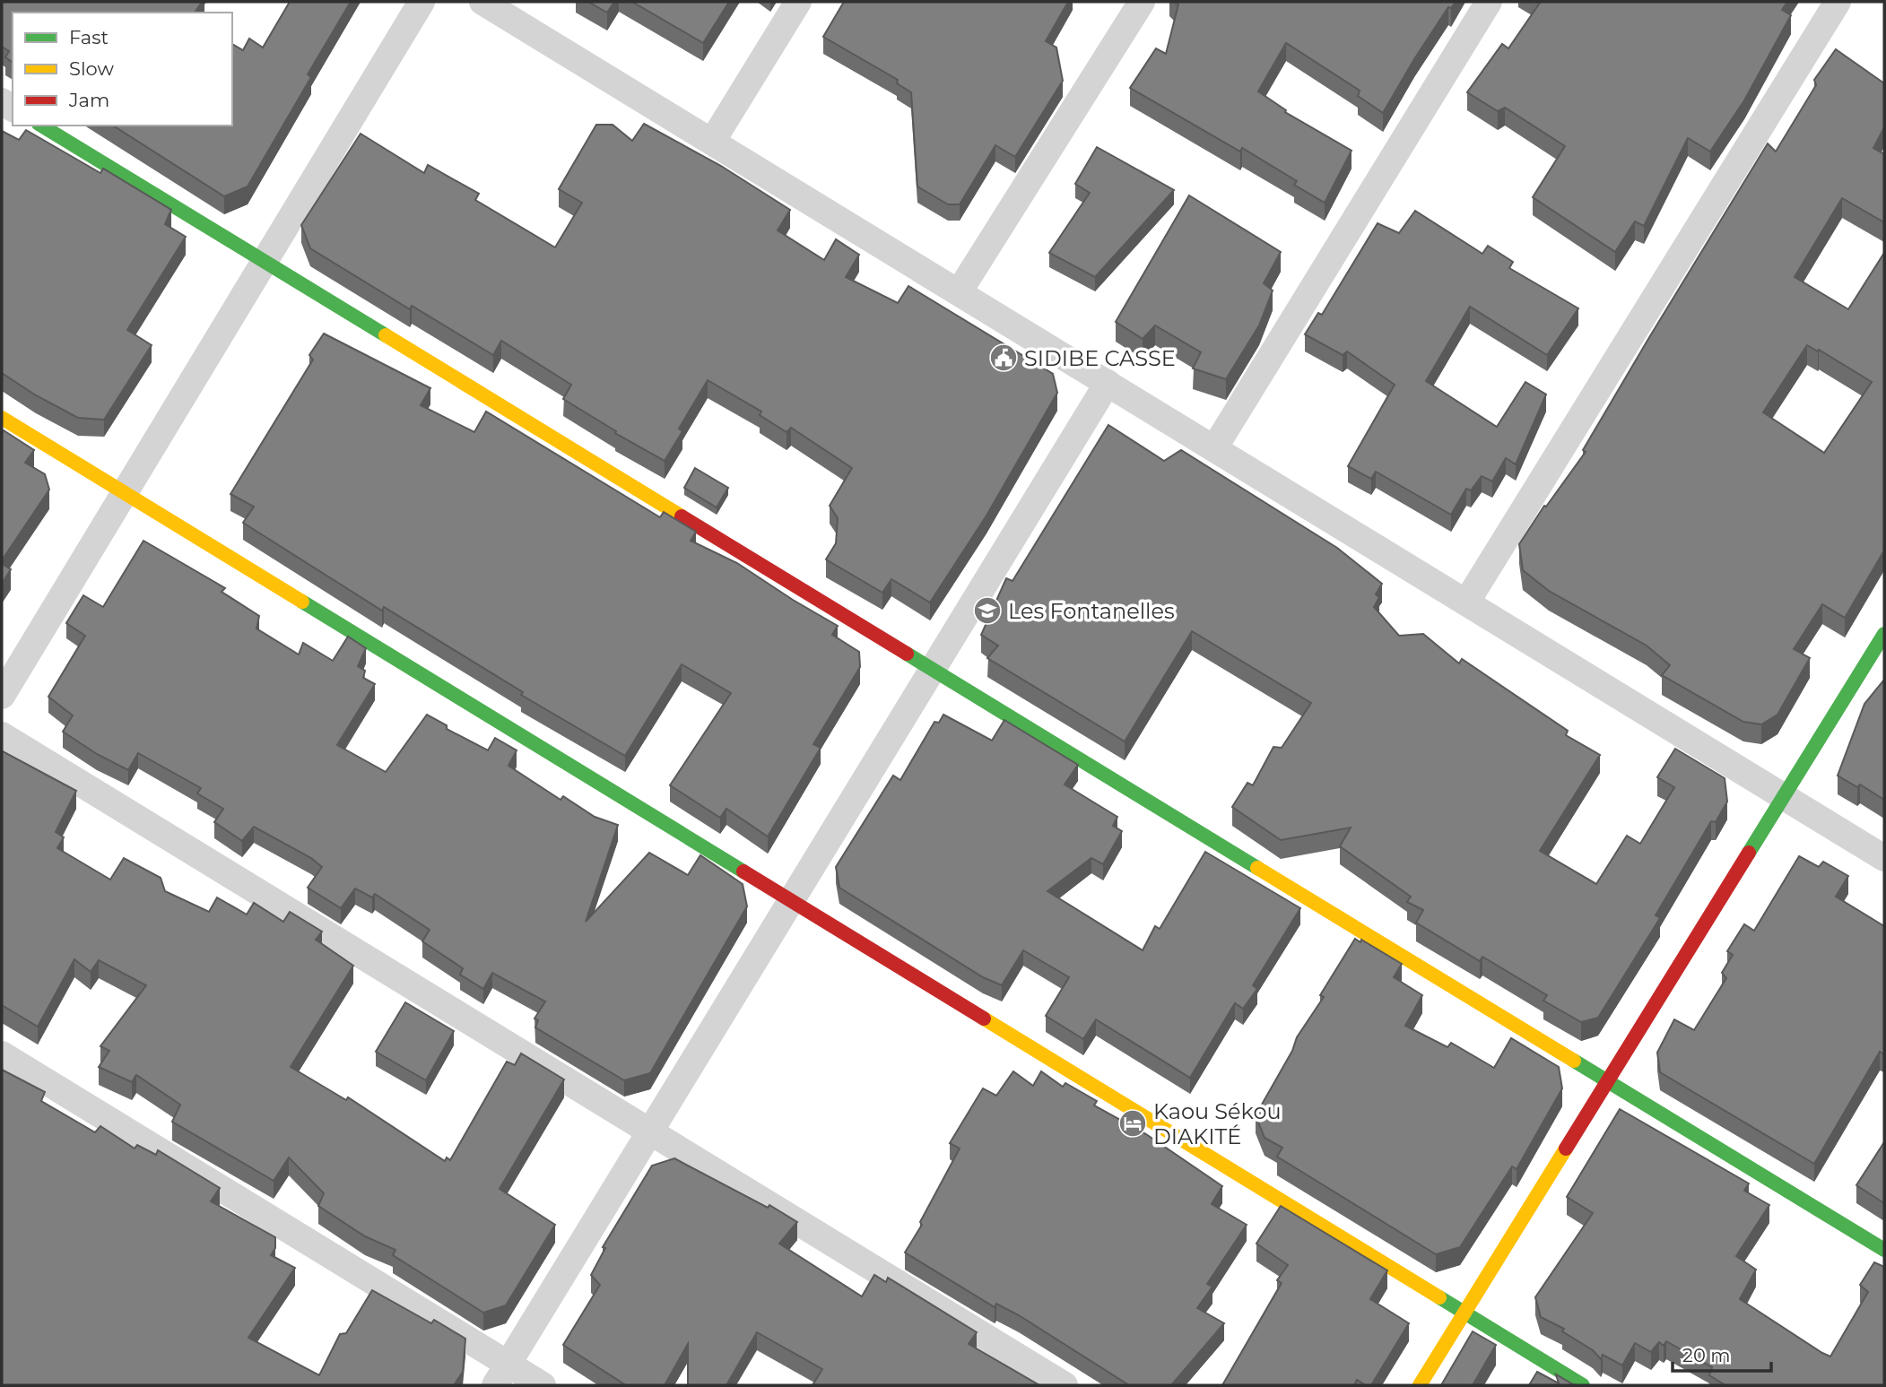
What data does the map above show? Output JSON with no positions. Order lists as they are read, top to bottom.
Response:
{
  "places": {
    "public building": ["SIDIBE CASSE"],
    "school or university": ["Les Fontanelles"],
    "hotel": ["Kaou Sékou DIAKITÉ"]
  },
  "legend": ["Fast", "Slow", "Jam"],
  "scale_bar": "20 m"
}
